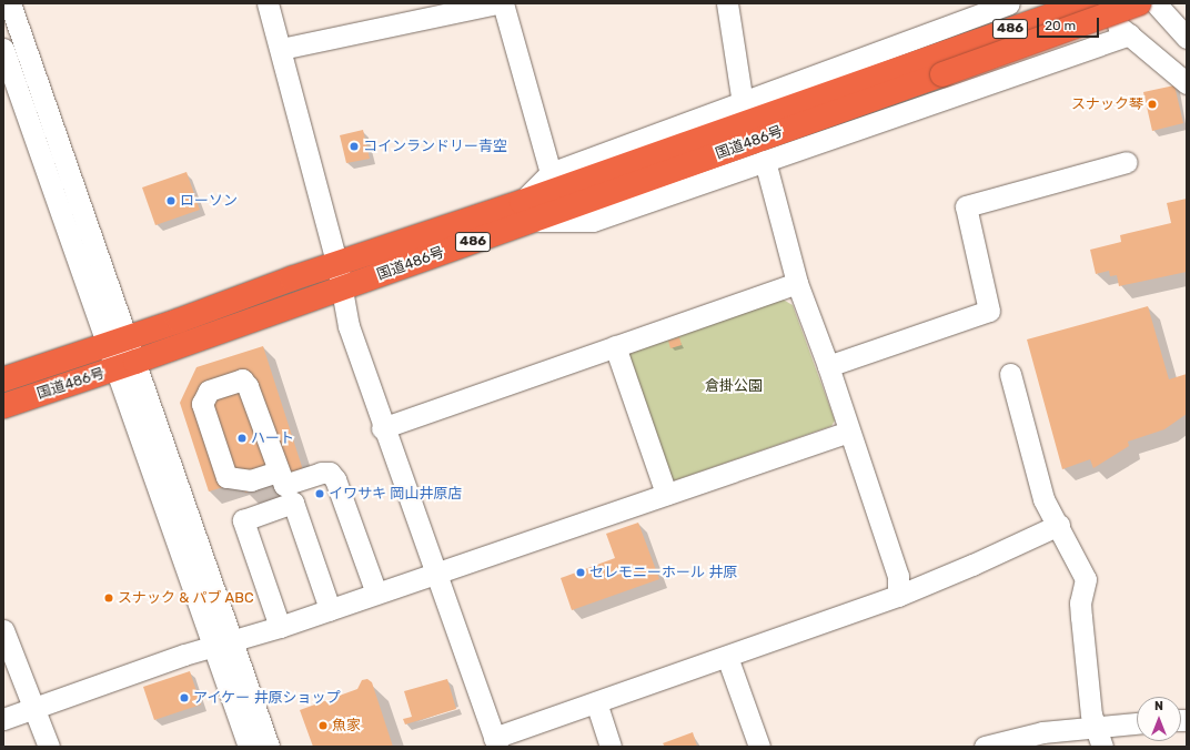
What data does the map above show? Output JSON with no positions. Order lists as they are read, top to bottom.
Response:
{
  "streets": {
    "highway": ["486", "国道486号"]
  },
  "crossings": [
    ["486", "国道486号"]
  ],
  "parks": ["倉掛公園"],
  "places": [
    "スナック琴",
    "コインランドリー青空",
    "ローソン",
    "ハート",
    "イワサキ 岡山井原店",
    "セレモニーホール 井原",
    "スナック & パブ ABC",
    "アイケー 井原ショップ",
    "魚家"
  ],
  "scale_bar": "20 m",
  "north": "top"
}
